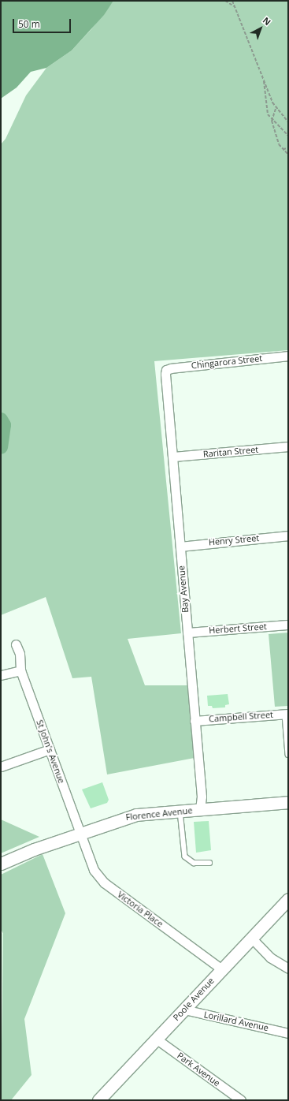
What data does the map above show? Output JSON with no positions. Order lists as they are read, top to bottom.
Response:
{
  "streets": {
    "street": [
      "Chingarora Street",
      "Raritan Street",
      "Henry Street",
      "Bay Avenue",
      "Herbert Street",
      "Campbell Street",
      "St John's Avenue",
      "Florence Avenue",
      "Victoria Place",
      "Poole Avenue",
      "Lorillard Avenue",
      "Park Avenue"
    ]
  },
  "crossings": [
    ["Chingarora Street", "Bay Avenue"],
    ["Raritan Street", "Bay Avenue"],
    ["Henry Street", "Bay Avenue"],
    ["Bay Avenue", "Herbert Street"],
    ["Bay Avenue", "Campbell Street"],
    ["Bay Avenue", "Florence Avenue"],
    ["St John's Avenue", "Florence Avenue"],
    ["St John's Avenue", "Victoria Place"],
    ["Florence Avenue", "Victoria Place"],
    ["Victoria Place", "Poole Avenue"],
    ["Poole Avenue", "Lorillard Avenue"],
    ["Poole Avenue", "Park Avenue"]
  ],
  "scale_bar": "50 m",
  "north": "top right"
}
